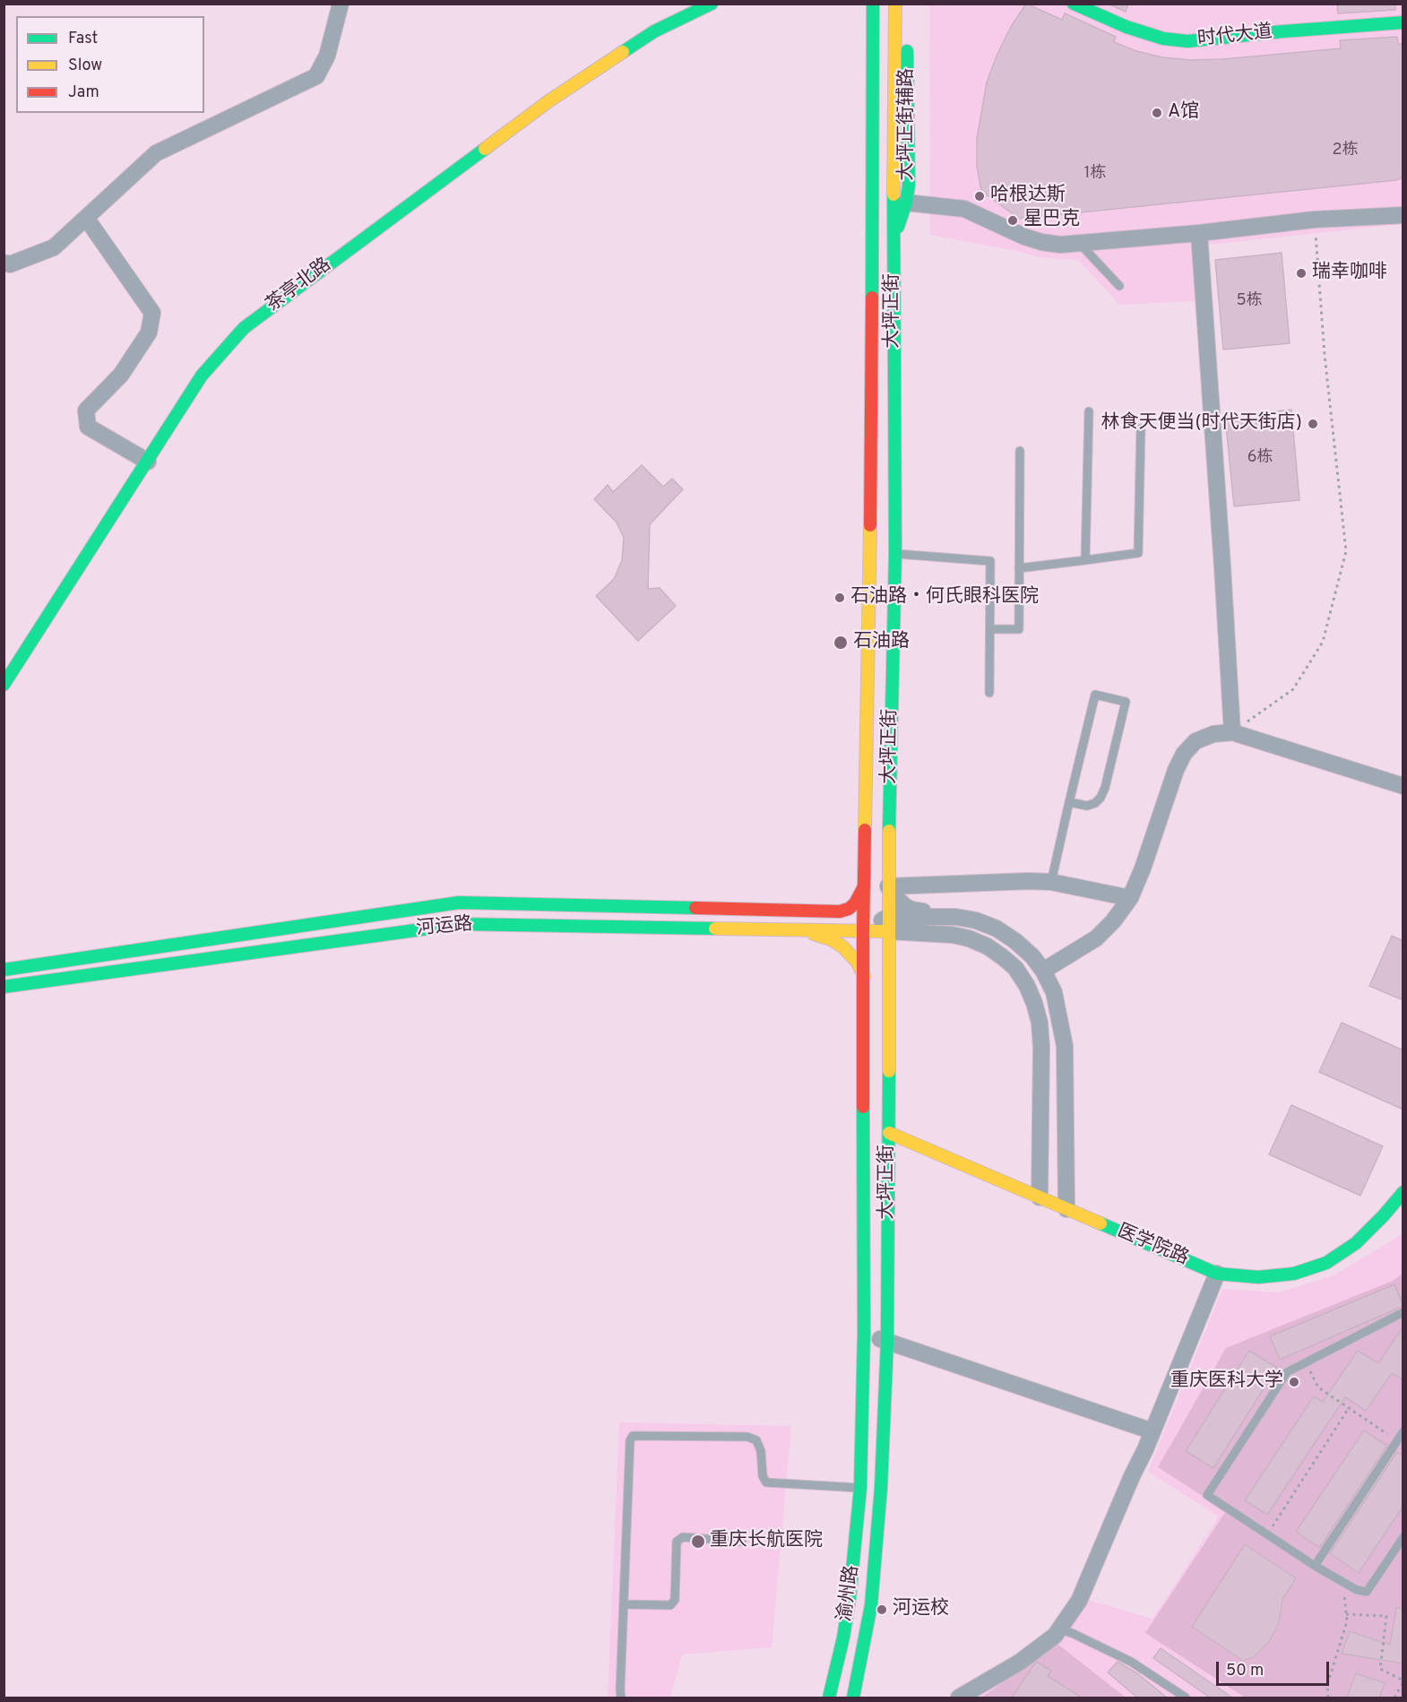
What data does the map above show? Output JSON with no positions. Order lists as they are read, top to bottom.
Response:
{
  "streets": {
    "main road": [
      "时代大道",
      "大坪正街辅路",
      "茶亭北路",
      "大坪正街",
      "河运路",
      "医学院路",
      "渝州路"
    ]
  },
  "crossings": [
    ["大坪正街辅路", "大坪正街"],
    ["大坪正街", "河运路"],
    ["大坪正街", "医学院路"],
    ["大坪正街", "渝州路"]
  ],
  "places": [
    "A馆",
    "哈根达斯",
    "星巴克",
    "瑞幸咖啡",
    "林食天便当(时代天街店)",
    "石油路‧何氏眼科医院",
    "石油路",
    "重庆医科大学",
    "重庆长航医院",
    "河运校"
  ],
  "house_numbers": [
    "2栋",
    "1栋",
    "5栋",
    "6栋"
  ],
  "legend": ["Fast", "Slow", "Jam"],
  "scale_bar": "50 m"
}
